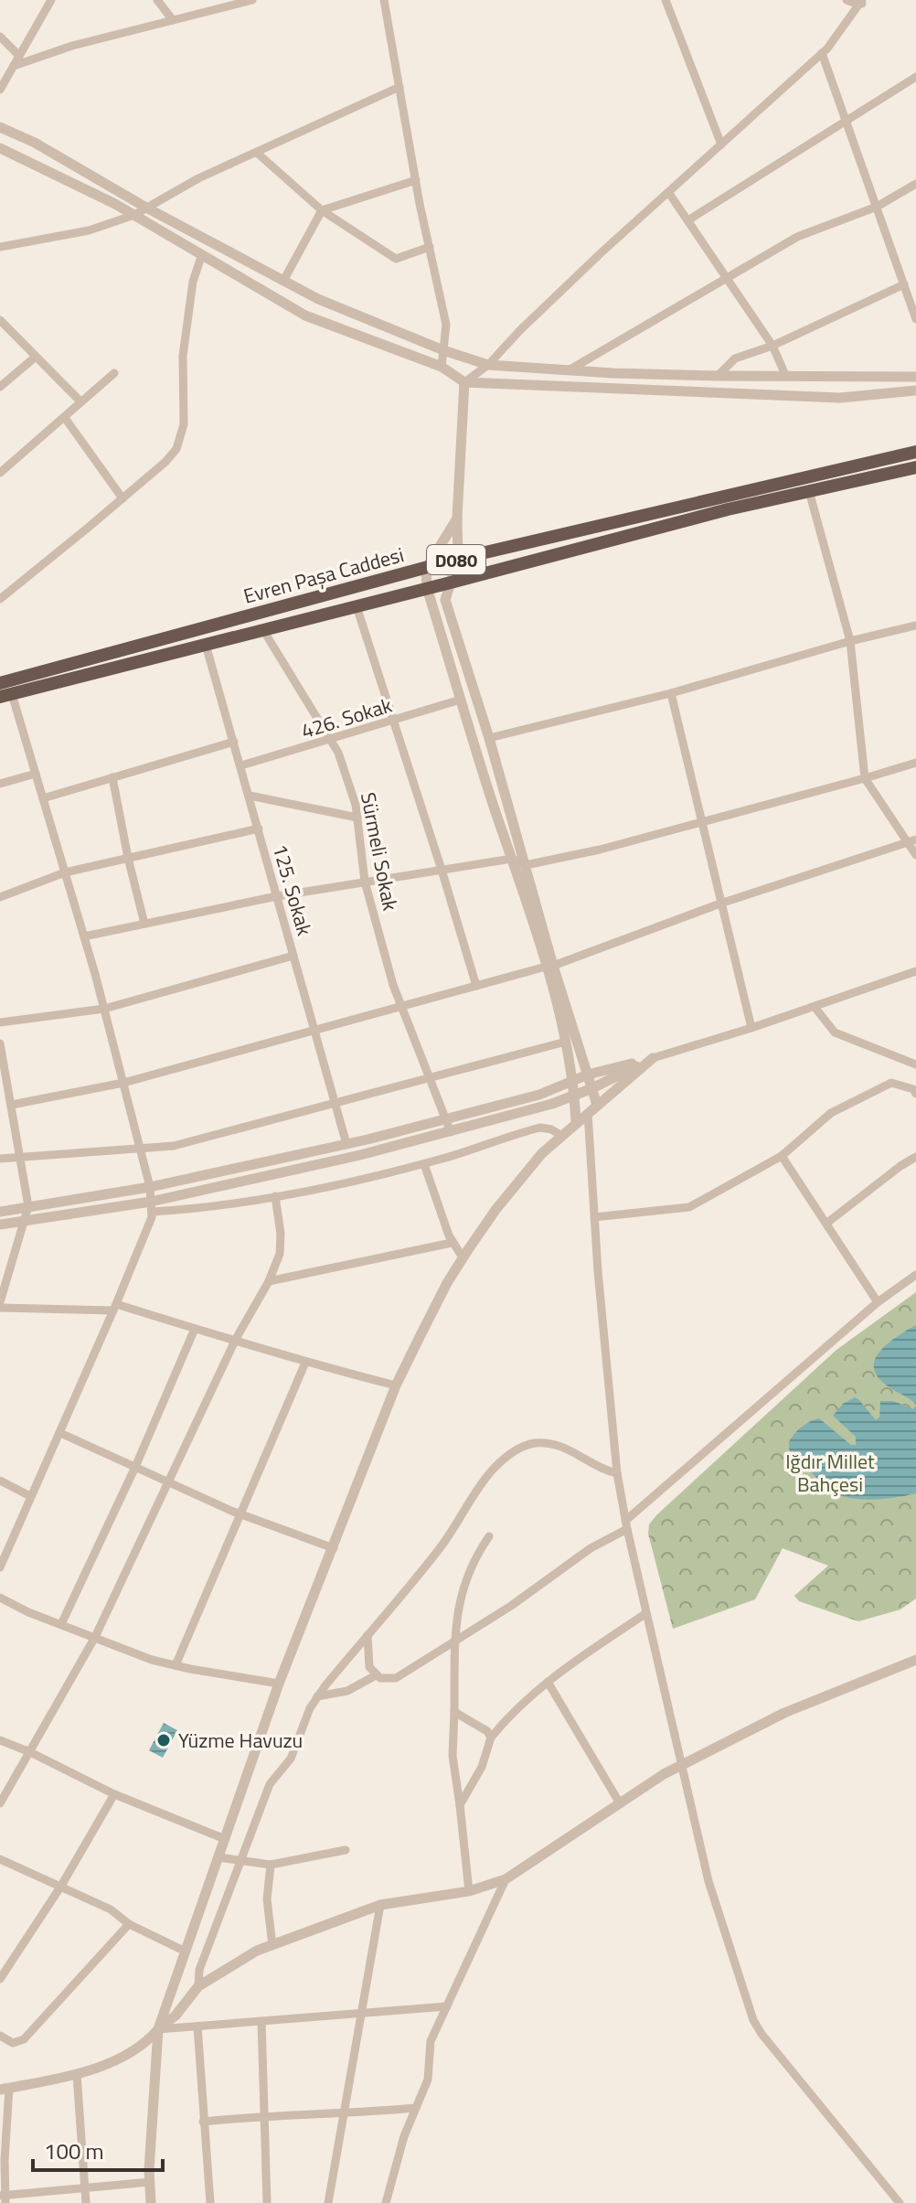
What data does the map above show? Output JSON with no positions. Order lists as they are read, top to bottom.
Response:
{
  "streets": {
    "highway": ["D080", "Evren Paşa Caddesi"],
    "street": ["426. Sokak", "Sürmeli Sokak", "125. Sokak"]
  },
  "crossings": [
    ["Evren Paşa Caddesi", "Sürmeli Sokak"],
    ["Evren Paşa Caddesi", "125. Sokak"],
    ["426. Sokak", "Sürmeli Sokak"],
    ["426. Sokak", "125. Sokak"]
  ],
  "parks": ["Iğdır Millet Bahçesi"],
  "places": ["Yüzme Havuzu"],
  "scale_bar": "100 m"
}
